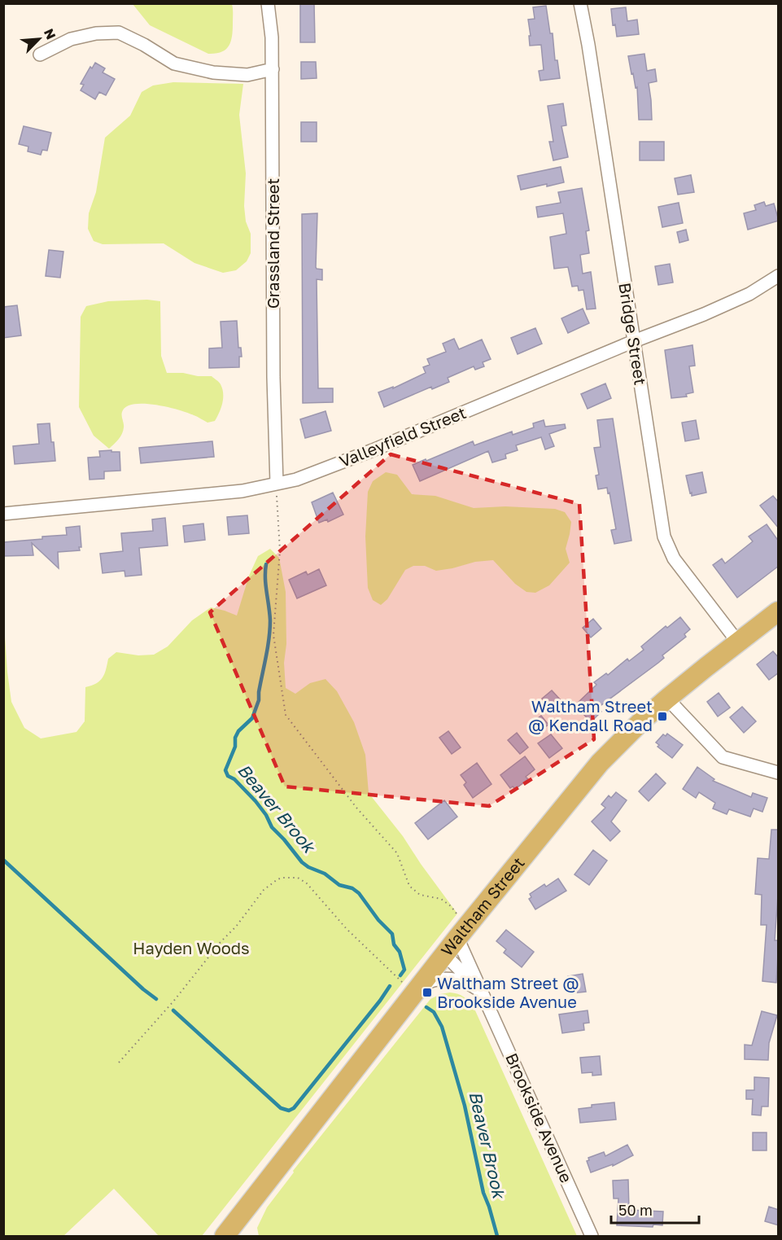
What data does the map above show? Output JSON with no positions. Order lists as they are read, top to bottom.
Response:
{
  "streets": {
    "main road": ["Waltham Street"],
    "street": [
      "Grassland Street",
      "Bridge Street",
      "Valleyfield Street",
      "Brookside Avenue"
    ]
  },
  "crossings": [
    ["Grassland Street", "Valleyfield Street"],
    ["Bridge Street", "Valleyfield Street"],
    ["Bridge Street", "Waltham Street"],
    ["Waltham Street", "Brookside Avenue"]
  ],
  "water": ["Beaver Brook"],
  "parks": ["Hayden Woods"],
  "places": {
    "transit": ["Waltham Street @ Kendall Road", "Waltham Street @ Brookside Avenue"]
  },
  "scale_bar": "50 m",
  "north": "top right"
}
